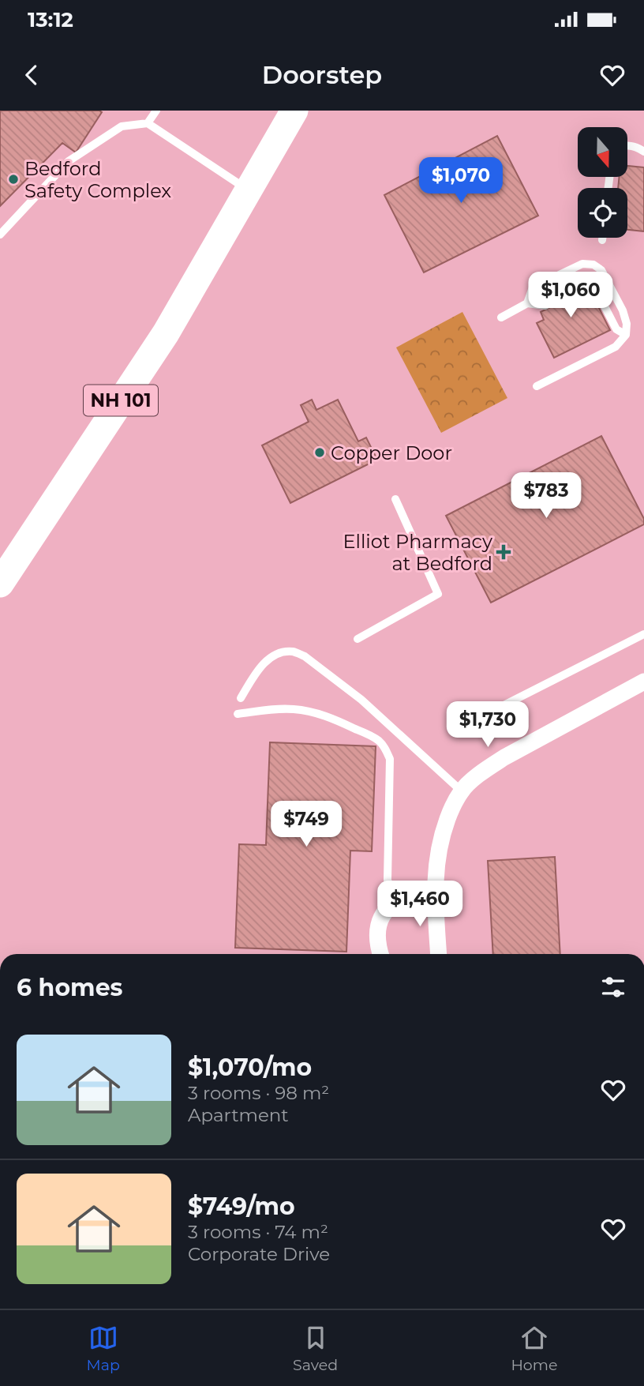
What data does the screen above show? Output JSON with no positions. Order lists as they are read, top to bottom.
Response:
{
  "streets": {
    "highway": ["NH 101"]
  },
  "places": {
    "other": ["Bedford Safety Complex", "Copper Door"],
    "health": ["Elliot Pharmacy at Bedford"]
  },
  "north": "bottom",
  "page": {
    "status": "13:12",
    "header": "Doorstep",
    "price": [
      "$1,070",
      "$1,060",
      "$783",
      "$1,730",
      "$749",
      "$1,460"
    ],
    "heading": "6 homes",
    "list": [
      {
        "name": "$1,070/mo",
        "note": "3 rooms · 98 m² · Apartment"
      },
      {
        "name": "$749/mo",
        "note": "3 rooms · 74 m² · Corporate Drive"
      }
    ],
    "tabs": ["Map", "Saved", "Home"]
  }
}
